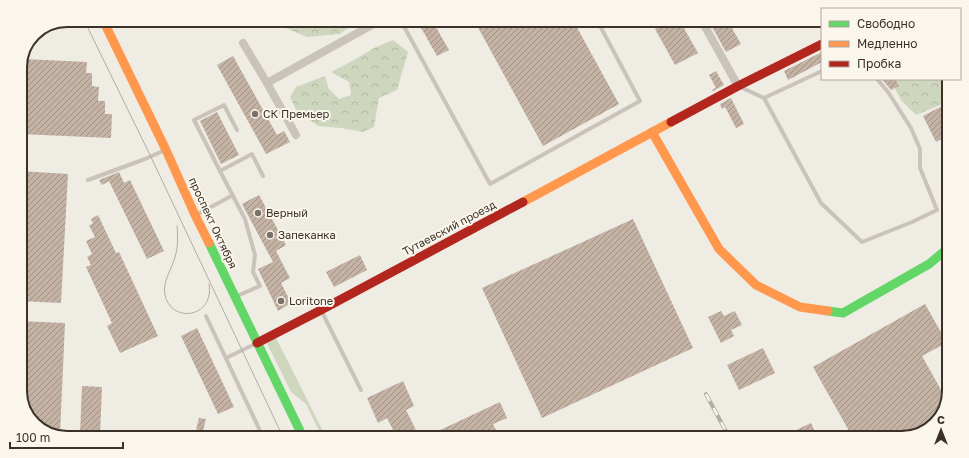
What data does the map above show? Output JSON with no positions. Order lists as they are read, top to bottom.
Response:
{
  "streets": {
    "street": ["проспект Октября", "Тутаевский проезд"]
  },
  "crossings": [
    ["проспект Октября", "Тутаевский проезд"]
  ],
  "places": [
    "СК Премьер",
    "Верный",
    "Запеканка",
    "Loritone"
  ],
  "legend": ["Свободно", "Медленно", "Пробка"],
  "scale_bar": "100 m",
  "north": "top"
}
